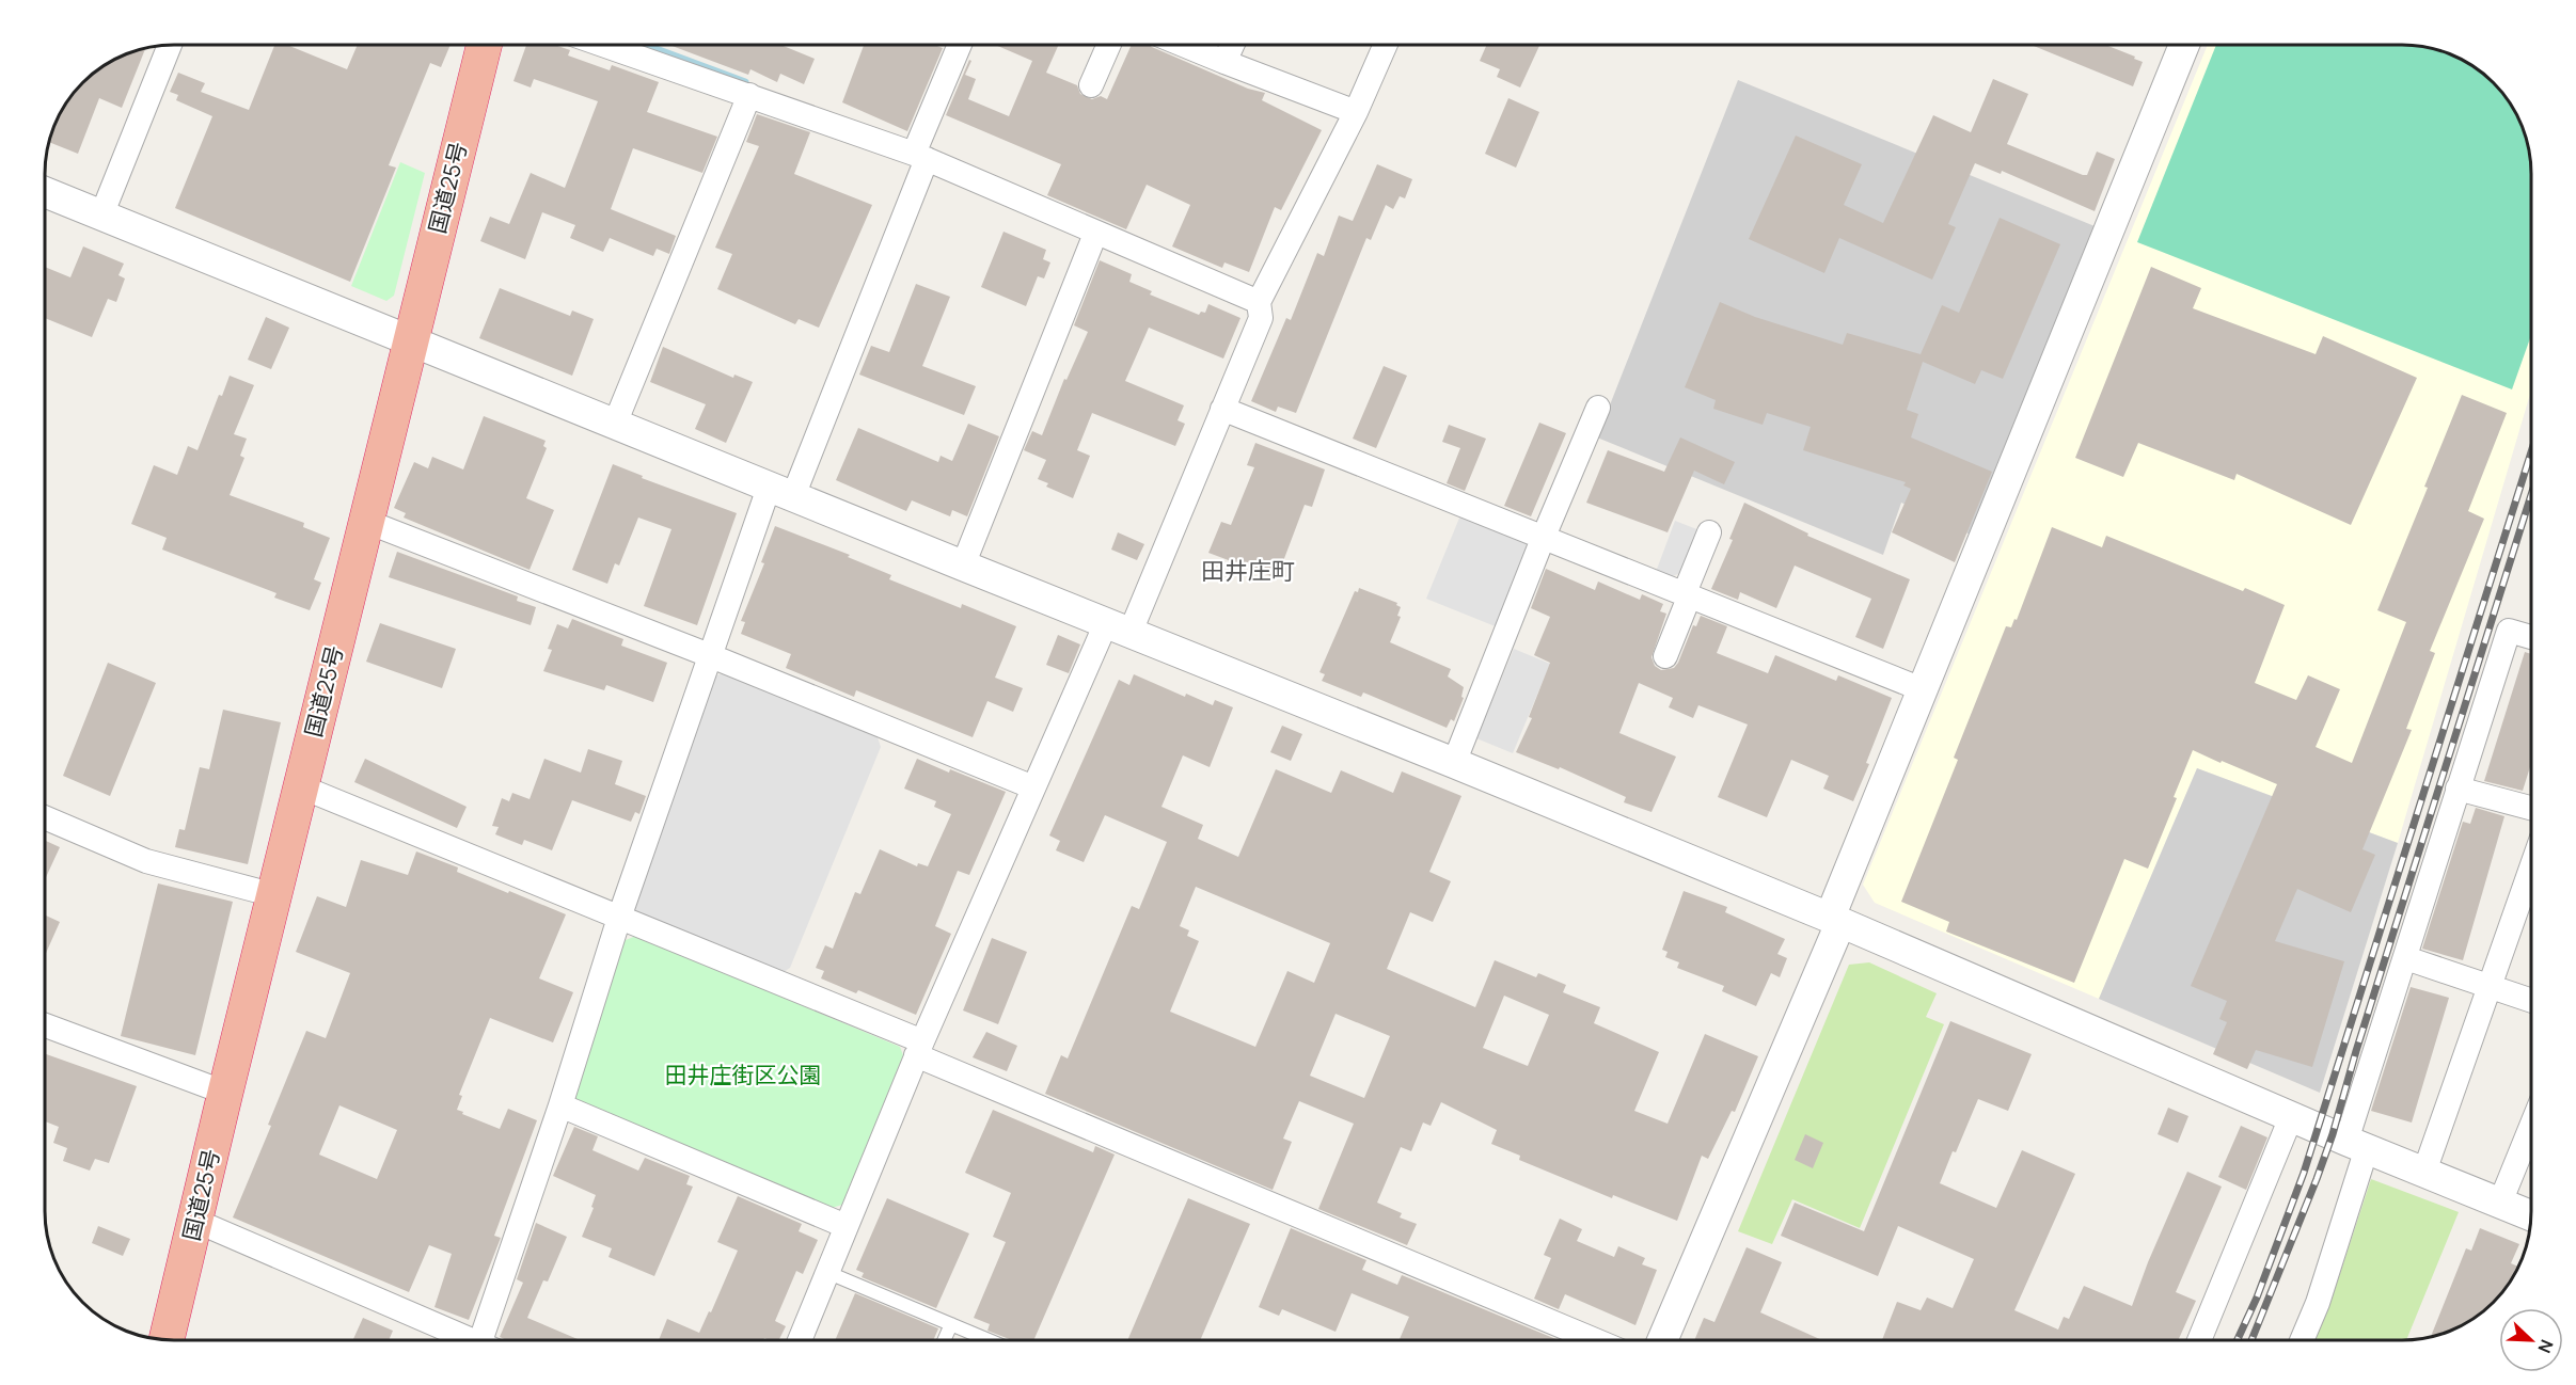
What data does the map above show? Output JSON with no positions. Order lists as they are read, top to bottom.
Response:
{
  "streets": {
    "highway": ["国道25号"]
  },
  "districts": ["田井庄町"],
  "parks": ["田井庄街区公園"],
  "north": "bottom right"
}
